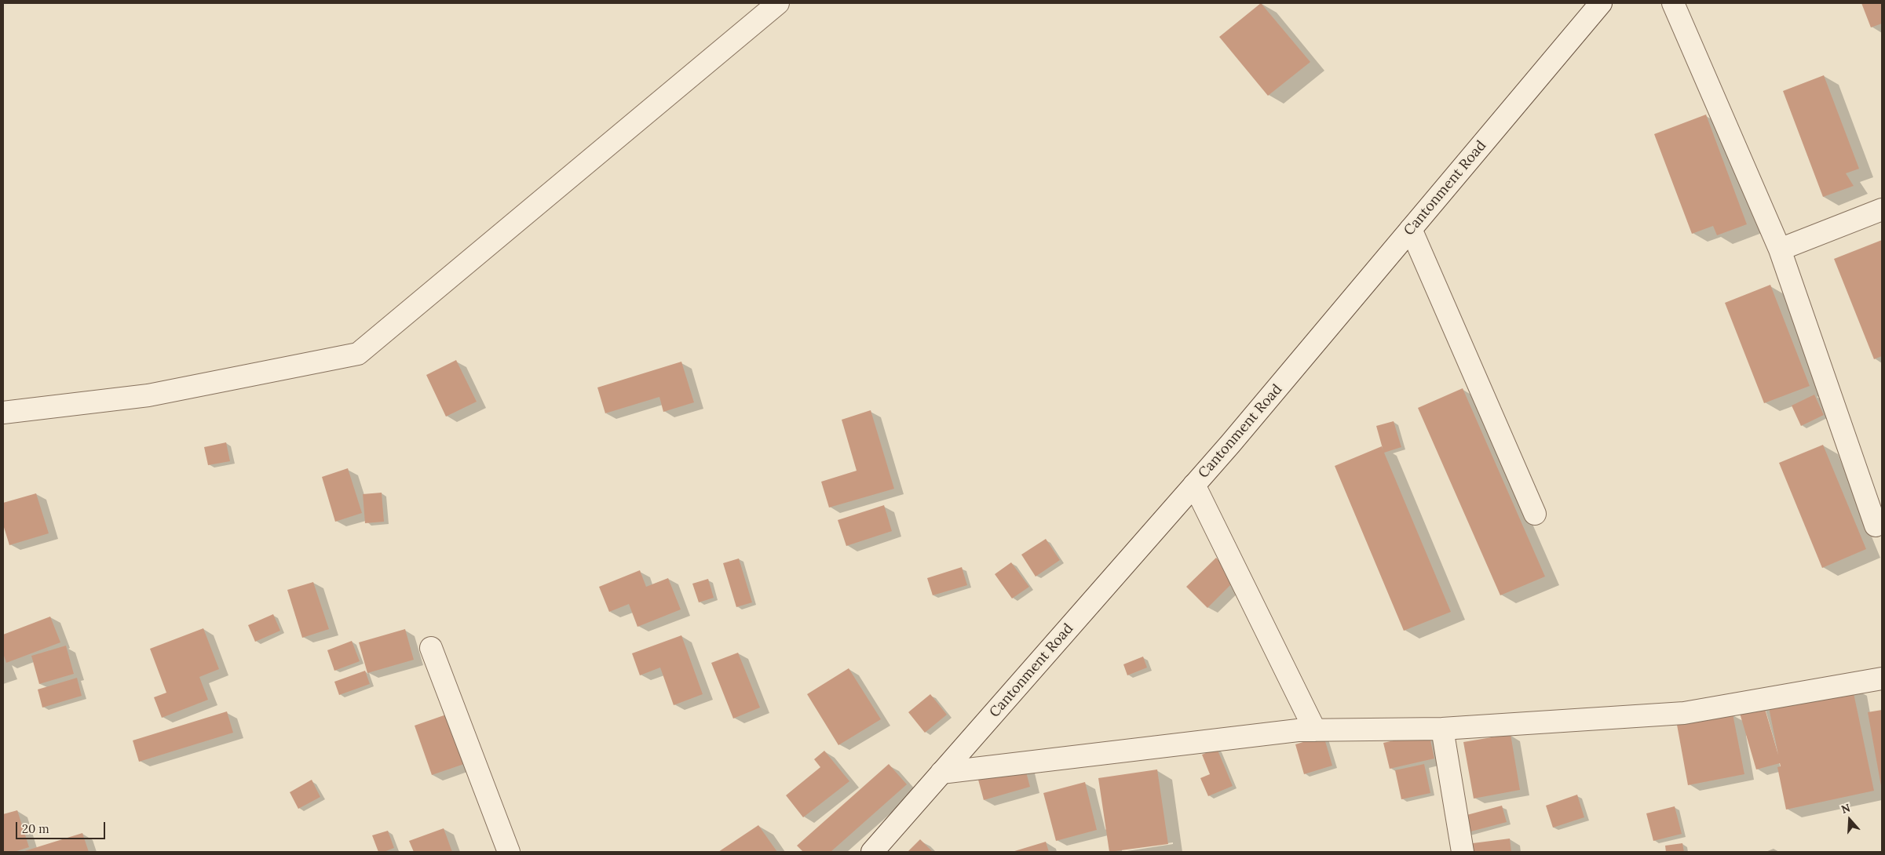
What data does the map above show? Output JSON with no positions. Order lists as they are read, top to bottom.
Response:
{
  "streets": {
    "street": ["Cantonment Road"]
  },
  "scale_bar": "20 m",
  "north": "top"
}
